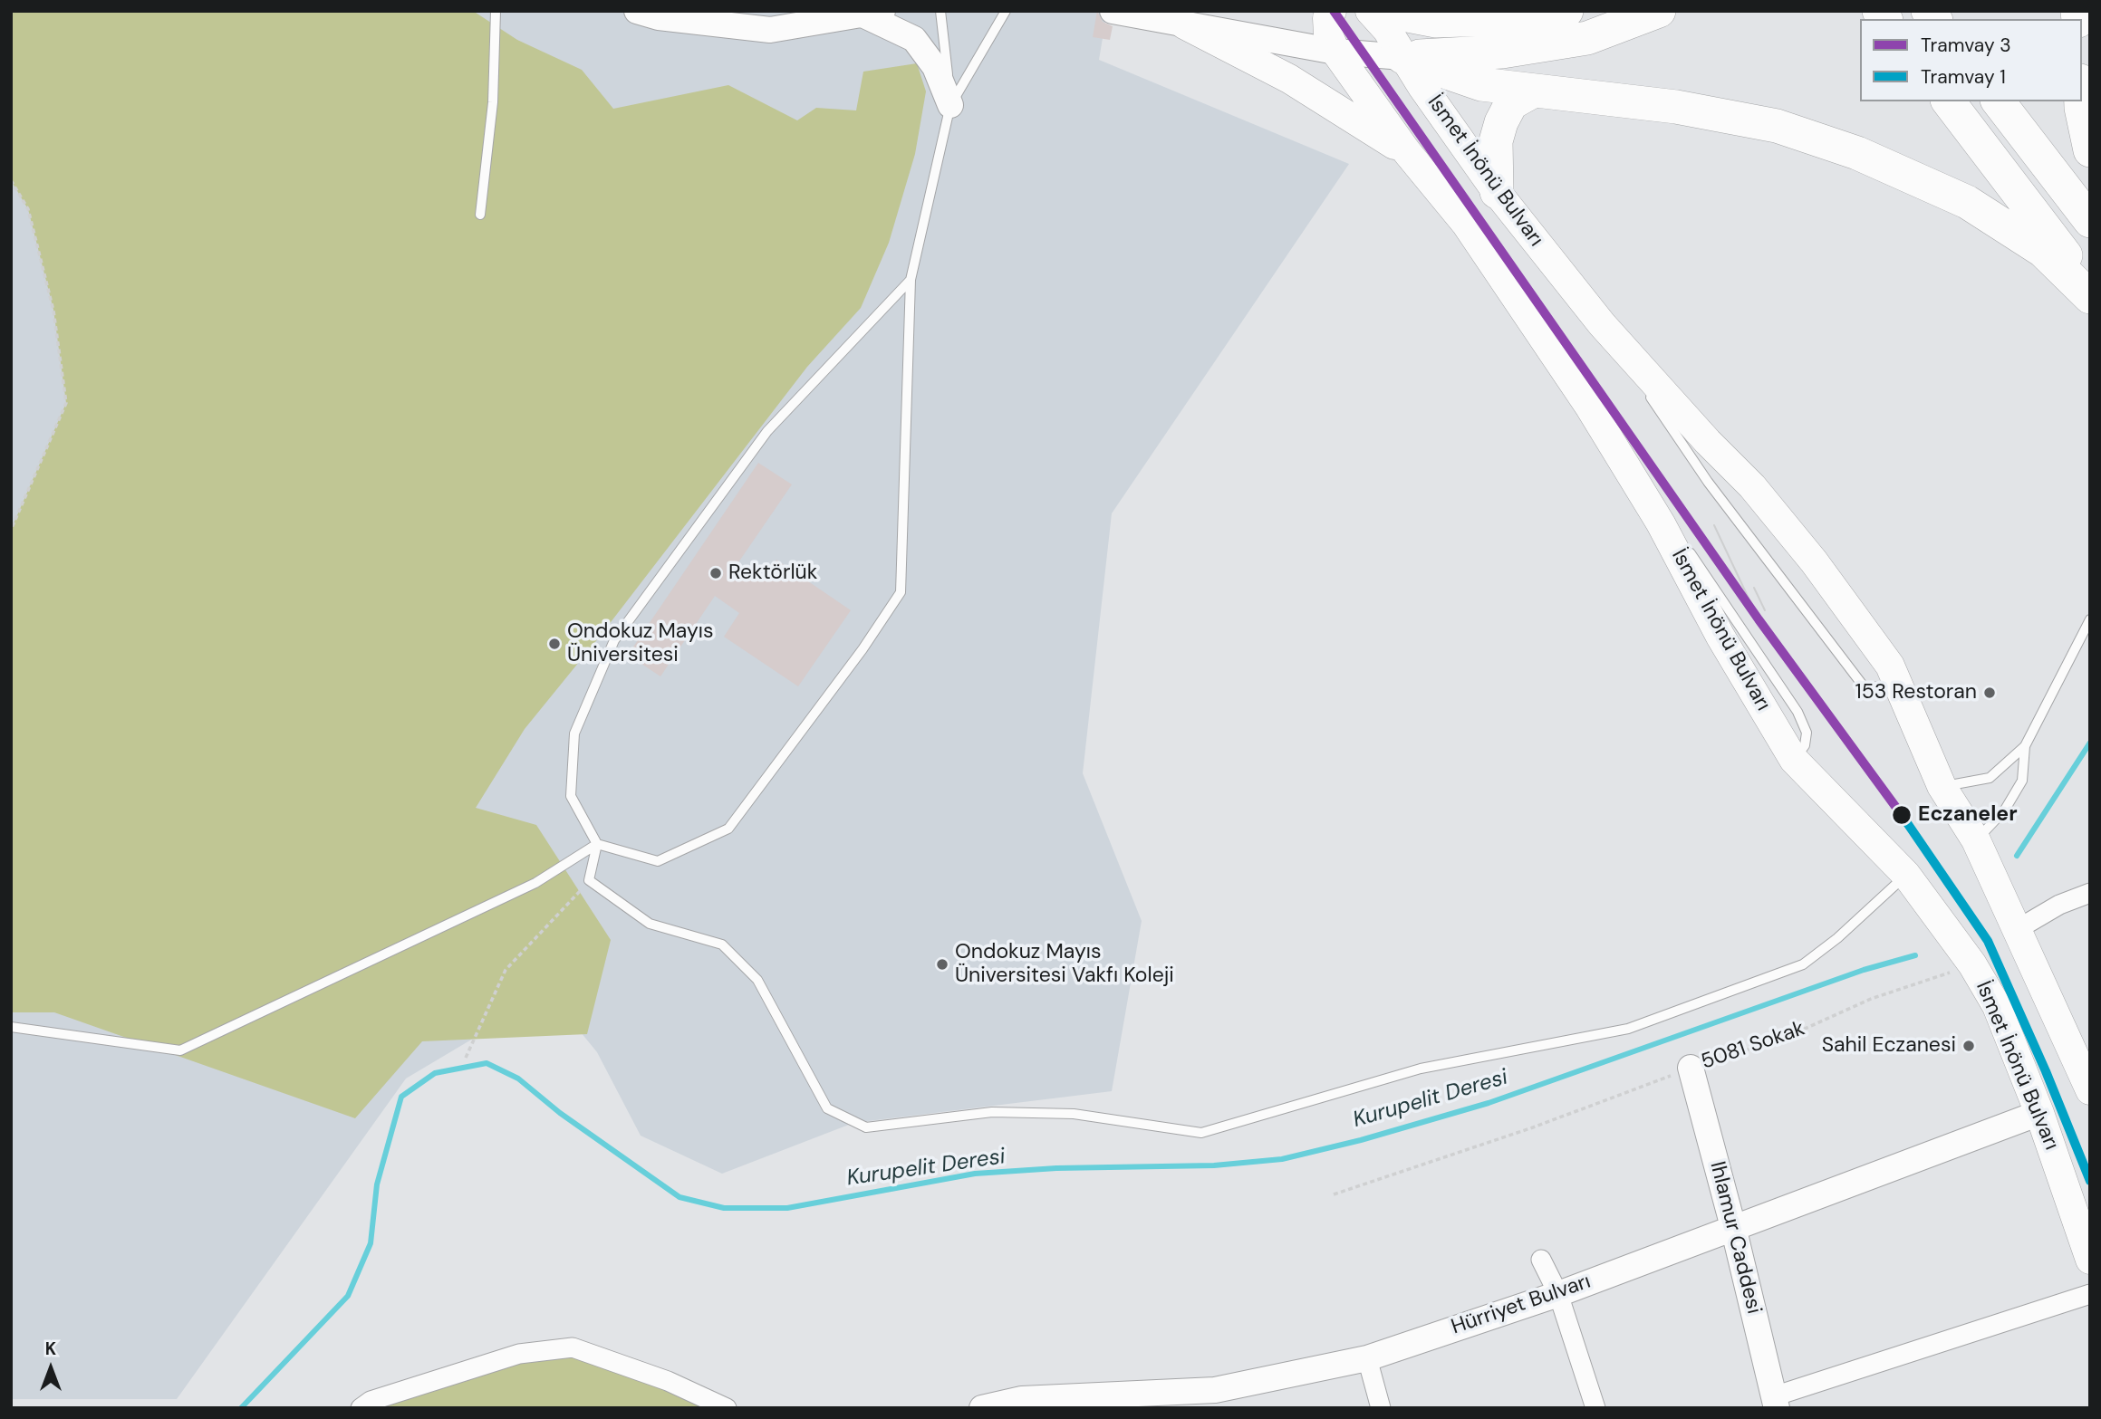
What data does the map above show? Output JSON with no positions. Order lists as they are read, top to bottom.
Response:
{
  "streets": {
    "main road": ["İsmet İnönü Bulvarı"],
    "street": ["Ihlamur Caddesi", "Hürriyet Bulvarı"],
    "path": ["5081 Sokak"]
  },
  "crossings": [
    ["İsmet İnönü Bulvarı", "5081 Sokak"],
    ["İsmet İnönü Bulvarı", "Hürriyet Bulvarı"],
    ["5081 Sokak", "Ihlamur Caddesi"],
    ["Ihlamur Caddesi", "Hürriyet Bulvarı"]
  ],
  "water": ["Kurupelit Deresi"],
  "places": [
    "Rektörlük",
    "Ondokuz Mayıs Üniversitesi",
    "153 Restoran",
    "Eczaneler",
    "Ondokuz Mayıs Üniversitesi Vakfı Koleji",
    "Sahil Eczanesi"
  ],
  "lines": ["tram line 3", "tram line 1"],
  "legend": ["Tramvay 3", "Tramvay 1"],
  "north": "top"
}
